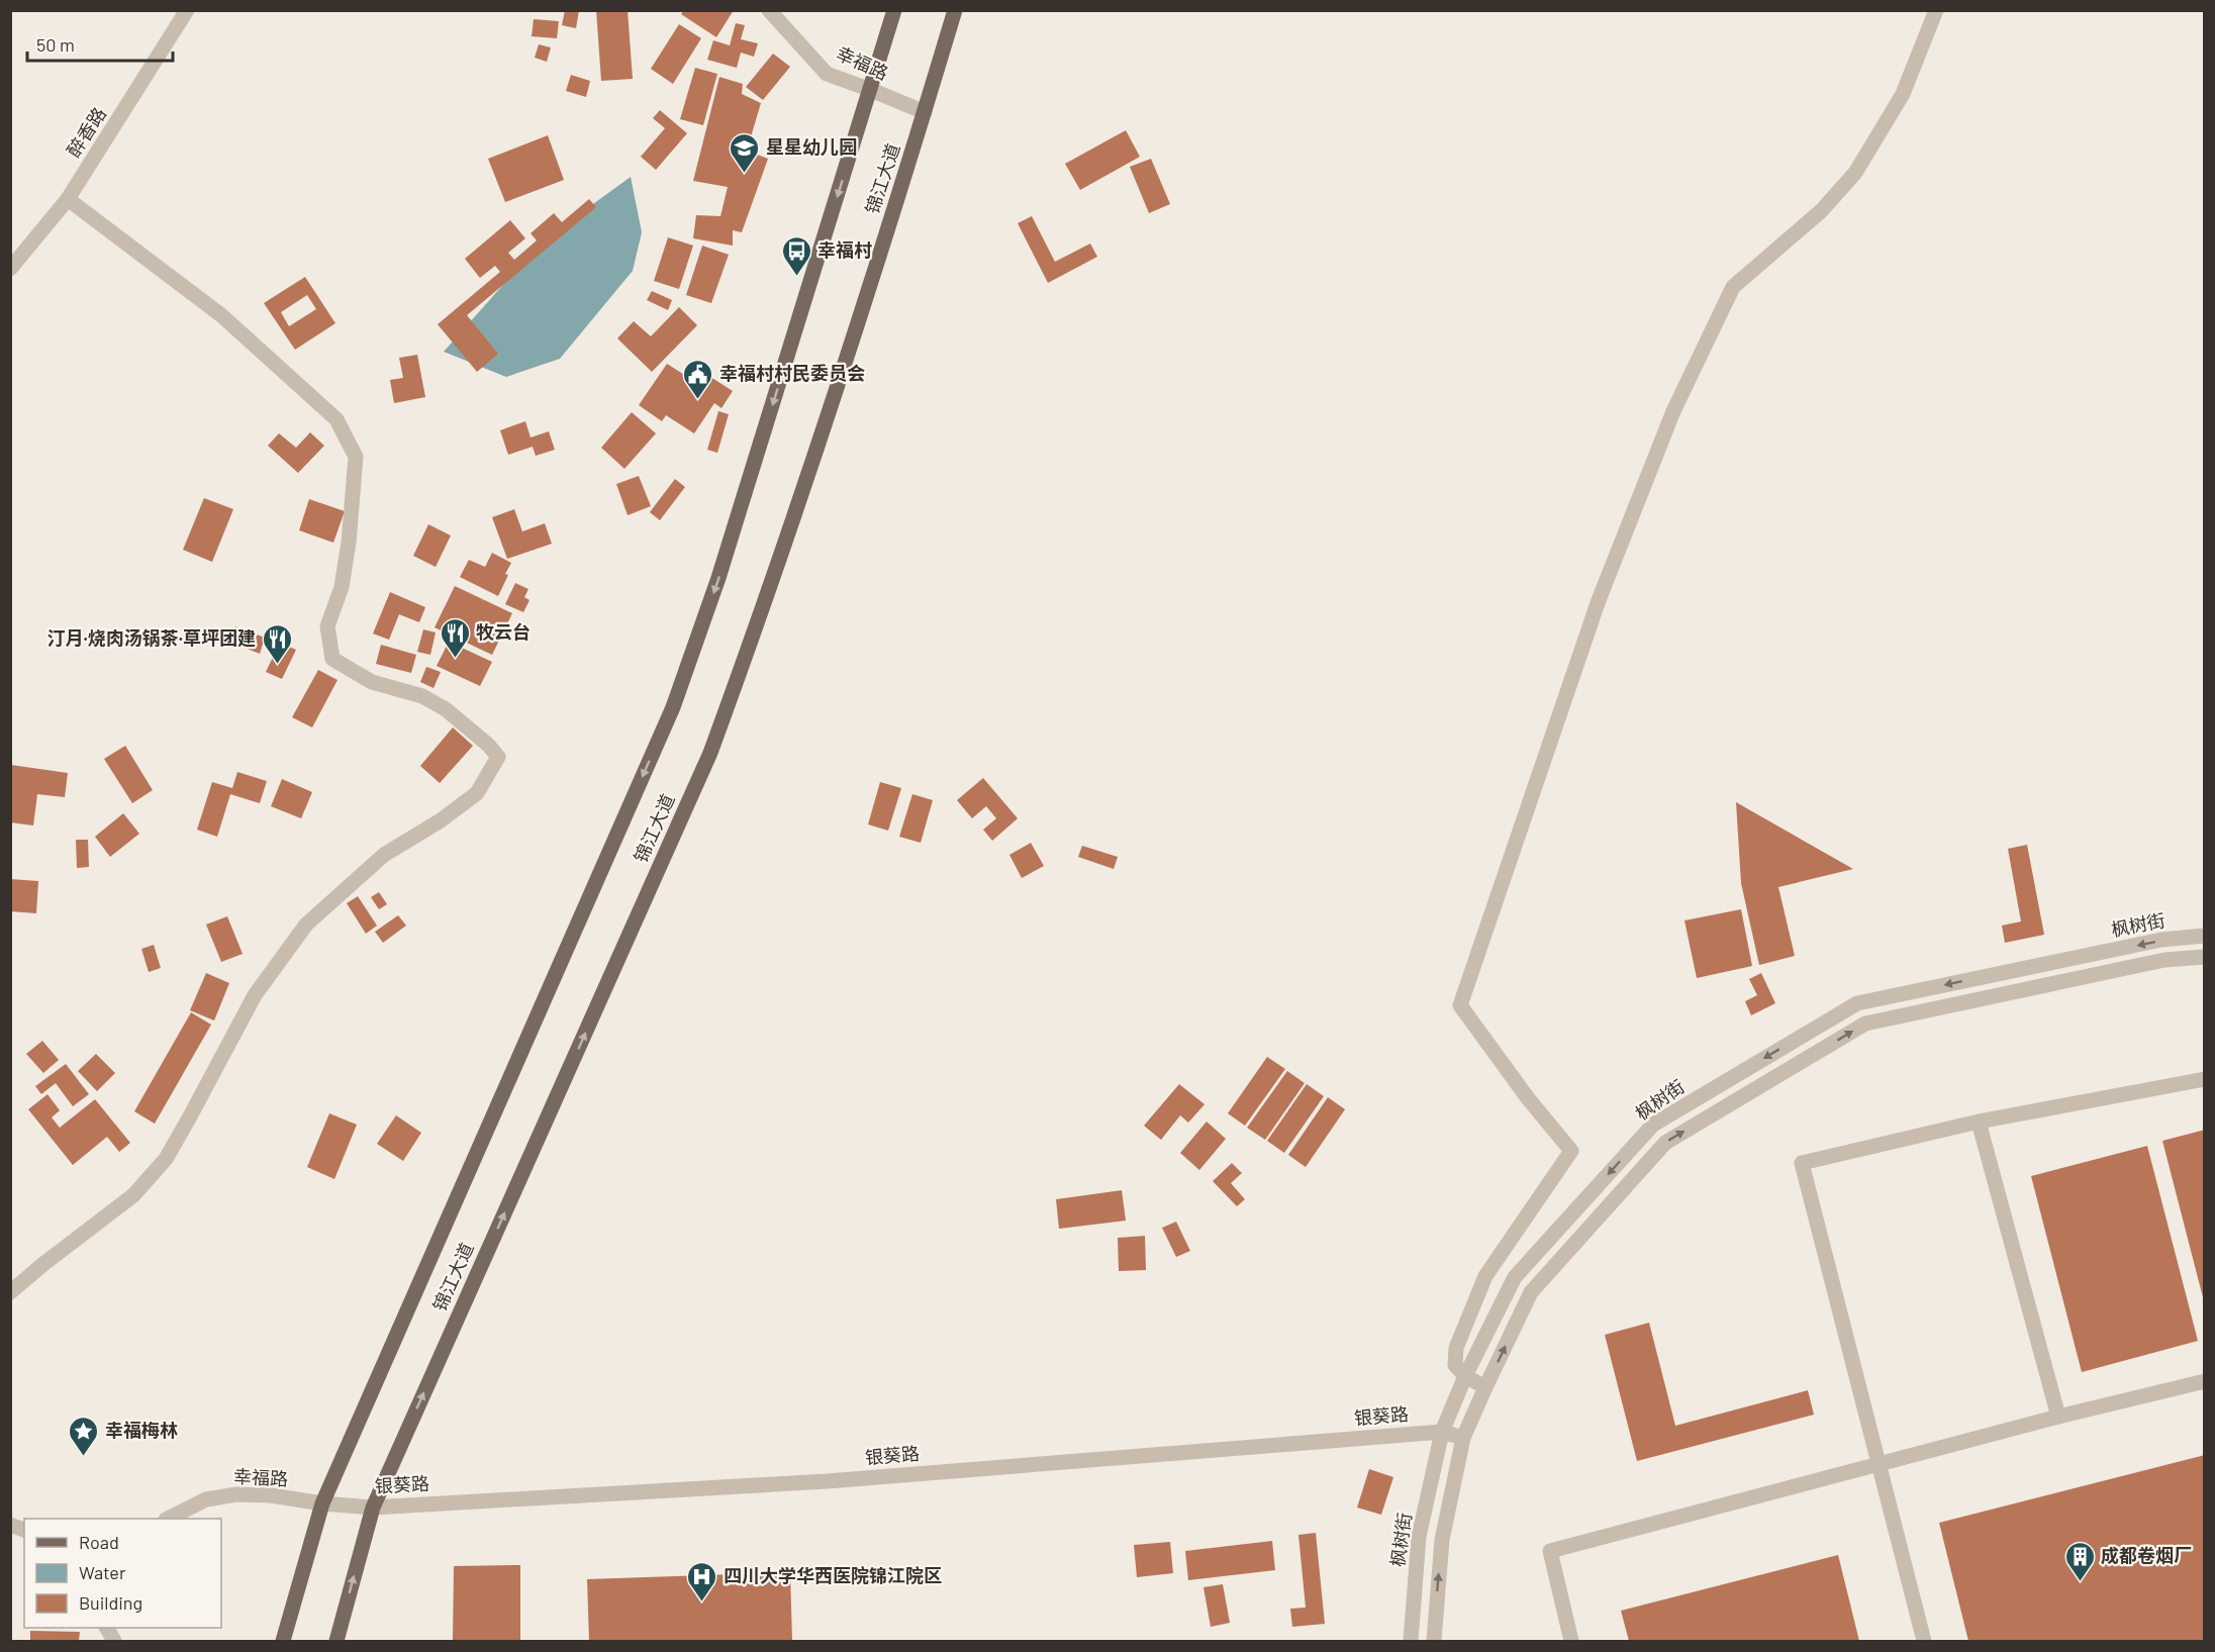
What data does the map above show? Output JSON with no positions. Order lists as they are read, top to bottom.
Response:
{
  "streets": {
    "main road": ["锦江大道"],
    "street": [
      "幸福路",
      "醉香路",
      "枫树街",
      "银葵路"
    ]
  },
  "crossings": [
    ["幸福路", "锦江大道"],
    ["幸福路", "银葵路"],
    ["锦江大道", "银葵路"],
    ["枫树街", "银葵路"]
  ],
  "places": {
    "school or university": ["星星幼儿园"],
    "bus stop": ["幸福村"],
    "public building": ["幸福村村民委员会"],
    "restaurant": ["牧云台", "汀月·烧肉汤锅茶·草坪团建"],
    "place": ["幸福梅林"],
    "building": ["成都卷烟厂"],
    "hospital": ["四川大学华西医院锦江院区"]
  },
  "legend": ["Road", "Water", "Building"],
  "scale_bar": "50 m"
}
